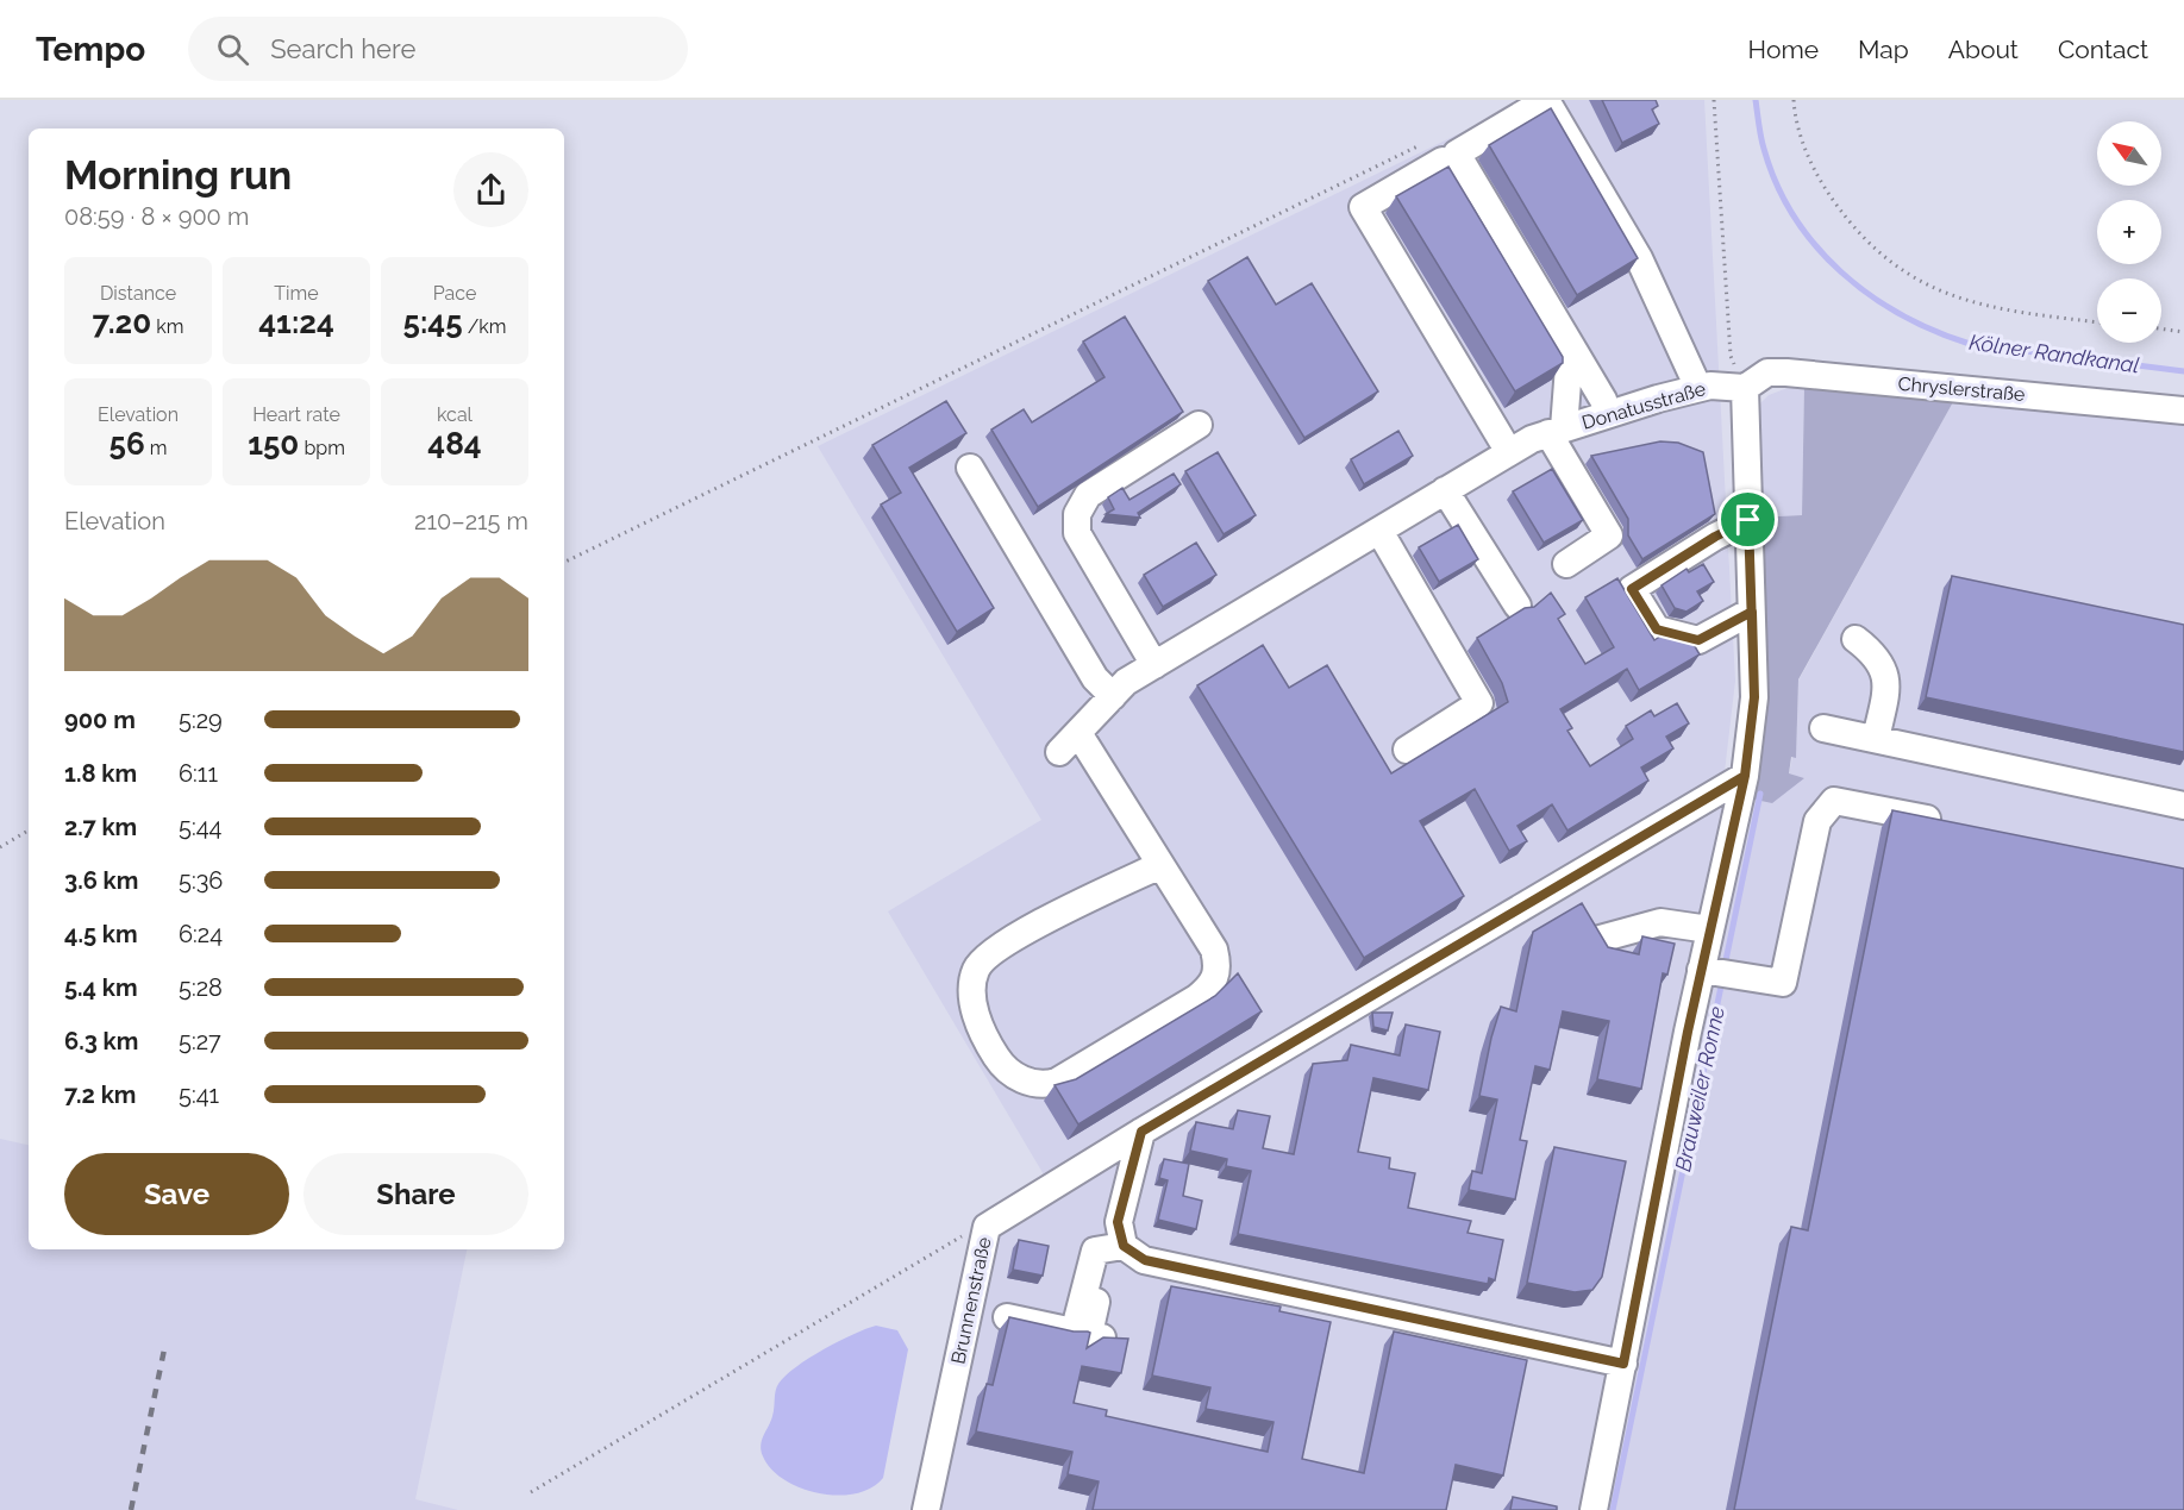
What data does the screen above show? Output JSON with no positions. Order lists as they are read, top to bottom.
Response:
{
  "streets": {
    "street": ["Chryslerstraße", "Donatusstraße", "Brunnenstraße"]
  },
  "crossings": [
    ["Chryslerstraße", "Donatusstraße"]
  ],
  "water": ["Kölner Randkanal", "Brauweiler Ronne"],
  "north": "top left",
  "page": {
    "header": "Tempo",
    "search": "Search here",
    "nav": [
      "Home",
      "Map",
      "About",
      "Contact"
    ],
    "map_buttons": ["+", "−"],
    "heading": ["Morning run", "08:59 · 8 × 900 m"],
    "stats": [
      ["Distance", "7.20 km"],
      ["Time", "41:24"],
      ["Pace", "5:45 /km"],
      ["Elevation", "56 m"],
      ["Heart rate", "150 bpm"],
      ["kcal", "484"]
    ],
    "chart": ["Elevation", "210–215 m"],
    "list": [
      {
        "name": "900 m",
        "note": "5:29"
      },
      {
        "name": "1.8 km",
        "note": "6:11"
      },
      {
        "name": "2.7 km",
        "note": "5:44"
      },
      {
        "name": "3.6 km",
        "note": "5:36"
      },
      {
        "name": "4.5 km",
        "note": "6:24"
      },
      {
        "name": "5.4 km",
        "note": "5:28"
      },
      {
        "name": "6.3 km",
        "note": "5:27"
      },
      {
        "name": "7.2 km",
        "note": "5:41"
      }
    ],
    "buttons": ["Save", "Share"]
  }
}
